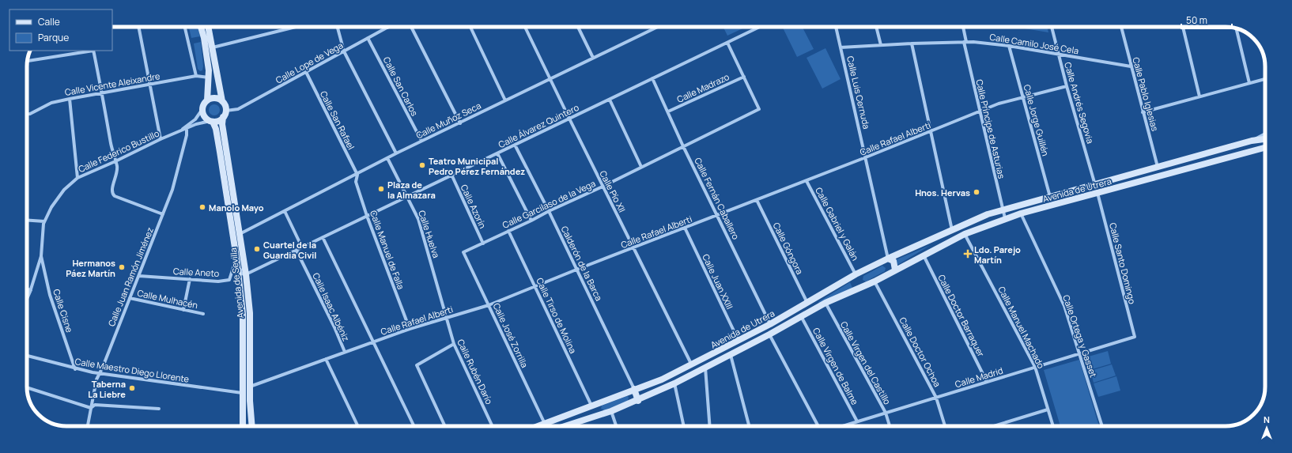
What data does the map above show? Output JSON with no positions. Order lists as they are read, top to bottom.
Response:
{
  "streets": {
    "street": [
      "Calle Camilo José Cela",
      "Calle Lope de Vega",
      "Calle Vicente Aleixandre",
      "Calle San Carlos",
      "Calle Madrazo",
      "Calle Luis Cernuda",
      "Calle Pablo Iglesias",
      "Calle Andrés Segovia",
      "Calle San Rafael",
      "Calle Muñoz Seca",
      "Calle Jorge Guillén",
      "Calle Álvarez Quintero",
      "Calle Príncipe de Asturias",
      "Calle Rafael Alberti",
      "Calle Federico Bustillo",
      "Avenida de Utrera",
      "Calle Pío XII",
      "Calle Fernán Caballero",
      "Calle Garcilaso de la Vega",
      "Calle Azorín",
      "Calle Gabriel y Galán",
      "Calle Huelva",
      "Calle Góngora",
      "Calle Manuel de Falla",
      "Calderón de la Barca",
      "Calle Santo Domingo",
      "Calle Aneto",
      "Calle Juan Ramón Jiménez",
      "Calle Juan XXIII",
      "Avenida de Sevilla",
      "Calle Mulhacén",
      "Calle Isaac Albéniz",
      "Calle Cisne",
      "Calle Tirso de Molina",
      "Calle Doctor Barraquer",
      "Calle Manuel Machado",
      "Calle José Zorrilla",
      "Calle Ortega y Gasset",
      "Calle Doctor Ochoa",
      "Calle Virgen del Castillo",
      "Calle Virgen de Balme",
      "Calle Maestro Diego Llorente",
      "Calle Rubén Darío",
      "Calle Madrid"
    ]
  },
  "crossings": [
    ["Calle Camilo José Cela", "Calle Luis Cernuda"],
    ["Calle Camilo José Cela", "Calle Pablo Iglesias"],
    ["Calle Camilo José Cela", "Calle Andrés Segovia"],
    ["Calle Camilo José Cela", "Calle Jorge Guillén"],
    ["Calle Camilo José Cela", "Calle Príncipe de Asturias"],
    ["Calle Lope de Vega", "Calle San Carlos"],
    ["Calle Lope de Vega", "Calle San Rafael"],
    ["Calle Lope de Vega", "Calle Federico Bustillo"],
    ["Calle Lope de Vega", "Avenida de Sevilla"],
    ["Calle San Carlos", "Calle Muñoz Seca"],
    ["Calle Madrazo", "Calle Fernán Caballero"],
    ["Calle Madrazo", "Calle Garcilaso de la Vega"],
    ["Calle Luis Cernuda", "Calle Rafael Alberti"],
    ["Calle Luis Cernuda", "Avenida de Utrera"],
    ["Calle Pablo Iglesias", "Avenida de Utrera"],
    ["Calle Andrés Segovia", "Calle Rafael Alberti"],
    ["Calle Andrés Segovia", "Avenida de Utrera"],
    ["Calle San Rafael", "Calle Muñoz Seca"],
    ["Calle San Rafael", "Calle Manuel de Falla"],
    ["Calle Muñoz Seca", "Calle Pío XII"],
    ["Calle Muñoz Seca", "Calle Huelva"],
    ["Calle Muñoz Seca", "Calle Manuel de Falla"],
    ["Calle Muñoz Seca", "Avenida de Sevilla"],
    ["Calle Jorge Guillén", "Calle Rafael Alberti"],
    ["Calle Jorge Guillén", "Avenida de Utrera"],
    ["Calle Álvarez Quintero", "Calle Pío XII"],
    ["Calle Álvarez Quintero", "Calle Fernán Caballero"],
    ["Calle Álvarez Quintero", "Calle Azorín"],
    ["Calle Álvarez Quintero", "Calle Huelva"],
    ["Calle Álvarez Quintero", "Calle Manuel de Falla"],
    ["Calle Álvarez Quintero", "Calderón de la Barca"],
    ["Calle Álvarez Quintero", "Avenida de Sevilla"],
    ["Calle Álvarez Quintero", "Calle Isaac Albéniz"],
    ["Calle Príncipe de Asturias", "Calle Rafael Alberti"],
    ["Calle Príncipe de Asturias", "Avenida de Utrera"],
    ["Calle Rafael Alberti", "Calle Pío XII"],
    ["Calle Rafael Alberti", "Calle Fernán Caballero"],
    ["Calle Rafael Alberti", "Calle Gabriel y Galán"],
    ["Calle Rafael Alberti", "Calle Huelva"],
    ["Calle Rafael Alberti", "Calle Góngora"],
    ["Calle Rafael Alberti", "Calle Manuel de Falla"],
    ["Calle Rafael Alberti", "Calderón de la Barca"],
    ["Calle Rafael Alberti", "Calle Juan XXIII"],
    ["Calle Rafael Alberti", "Avenida de Sevilla"],
    ["Calle Rafael Alberti", "Calle Isaac Albéniz"],
    ["Calle Rafael Alberti", "Calle Tirso de Molina"],
    ["Calle Rafael Alberti", "Calle José Zorrilla"],
    ["Calle Rafael Alberti", "Calle Rubén Darío"],
    ["Calle Federico Bustillo", "Calle Juan Ramón Jiménez"],
    ["Calle Federico Bustillo", "Avenida de Sevilla"],
    ["Calle Federico Bustillo", "Calle Cisne"],
    ["Avenida de Utrera", "Calle Pío XII"],
    ["Avenida de Utrera", "Calle Fernán Caballero"],
    ["Avenida de Utrera", "Calle Gabriel y Galán"],
    ["Avenida de Utrera", "Calle Góngora"],
    ["Avenida de Utrera", "Calderón de la Barca"],
    ["Avenida de Utrera", "Calle Santo Domingo"],
    ["Avenida de Utrera", "Calle Juan XXIII"],
    ["Avenida de Utrera", "Calle Tirso de Molina"],
    ["Avenida de Utrera", "Calle Doctor Barraquer"],
    ["Avenida de Utrera", "Calle Manuel Machado"],
    ["Avenida de Utrera", "Calle Ortega y Gasset"],
    ["Avenida de Utrera", "Calle Doctor Ochoa"],
    ["Avenida de Utrera", "Calle Virgen del Castillo"],
    ["Avenida de Utrera", "Calle Virgen de Balme"],
    ["Calle Pío XII", "Calle Garcilaso de la Vega"],
    ["Calle Fernán Caballero", "Calle Garcilaso de la Vega"],
    ["Calle Garcilaso de la Vega", "Calle Azorín"],
    ["Calle Garcilaso de la Vega", "Calderón de la Barca"],
    ["Calle Garcilaso de la Vega", "Calle Tirso de Molina"],
    ["Calle Garcilaso de la Vega", "Calle José Zorrilla"],
    ["Calle Huelva", "Calle Rubén Darío"],
    ["Calle Santo Domingo", "Calle Madrid"],
    ["Calle Aneto", "Calle Juan Ramón Jiménez"],
    ["Calle Aneto", "Avenida de Sevilla"],
    ["Calle Juan Ramón Jiménez", "Calle Mulhacén"],
    ["Calle Juan Ramón Jiménez", "Calle Maestro Diego Llorente"],
    ["Avenida de Sevilla", "Calle Maestro Diego Llorente"],
    ["Calle Cisne", "Calle Maestro Diego Llorente"],
    ["Calle Doctor Barraquer", "Calle Madrid"],
    ["Calle Manuel Machado", "Calle Madrid"],
    ["Calle Ortega y Gasset", "Calle Madrid"],
    ["Calle Doctor Ochoa", "Calle Madrid"],
    ["Calle Virgen del Castillo", "Calle Madrid"],
    ["Calle Virgen de Balme", "Calle Madrid"]
  ],
  "places": {
    "other": [
      "Teatro Municipal Pedro Pérez Fernández",
      "Plaza de la Almazara",
      "Hnos. Hervas",
      "Manolo Mayo",
      "Cuartel de la Guardia Civil",
      "Hermanos Páez Martín",
      "Taberna La Liebre"
    ],
    "health": ["Ldo. Parejo Martín"]
  },
  "legend": ["Calle", "Parque"],
  "scale_bar": "50 m",
  "north": "top"
}
